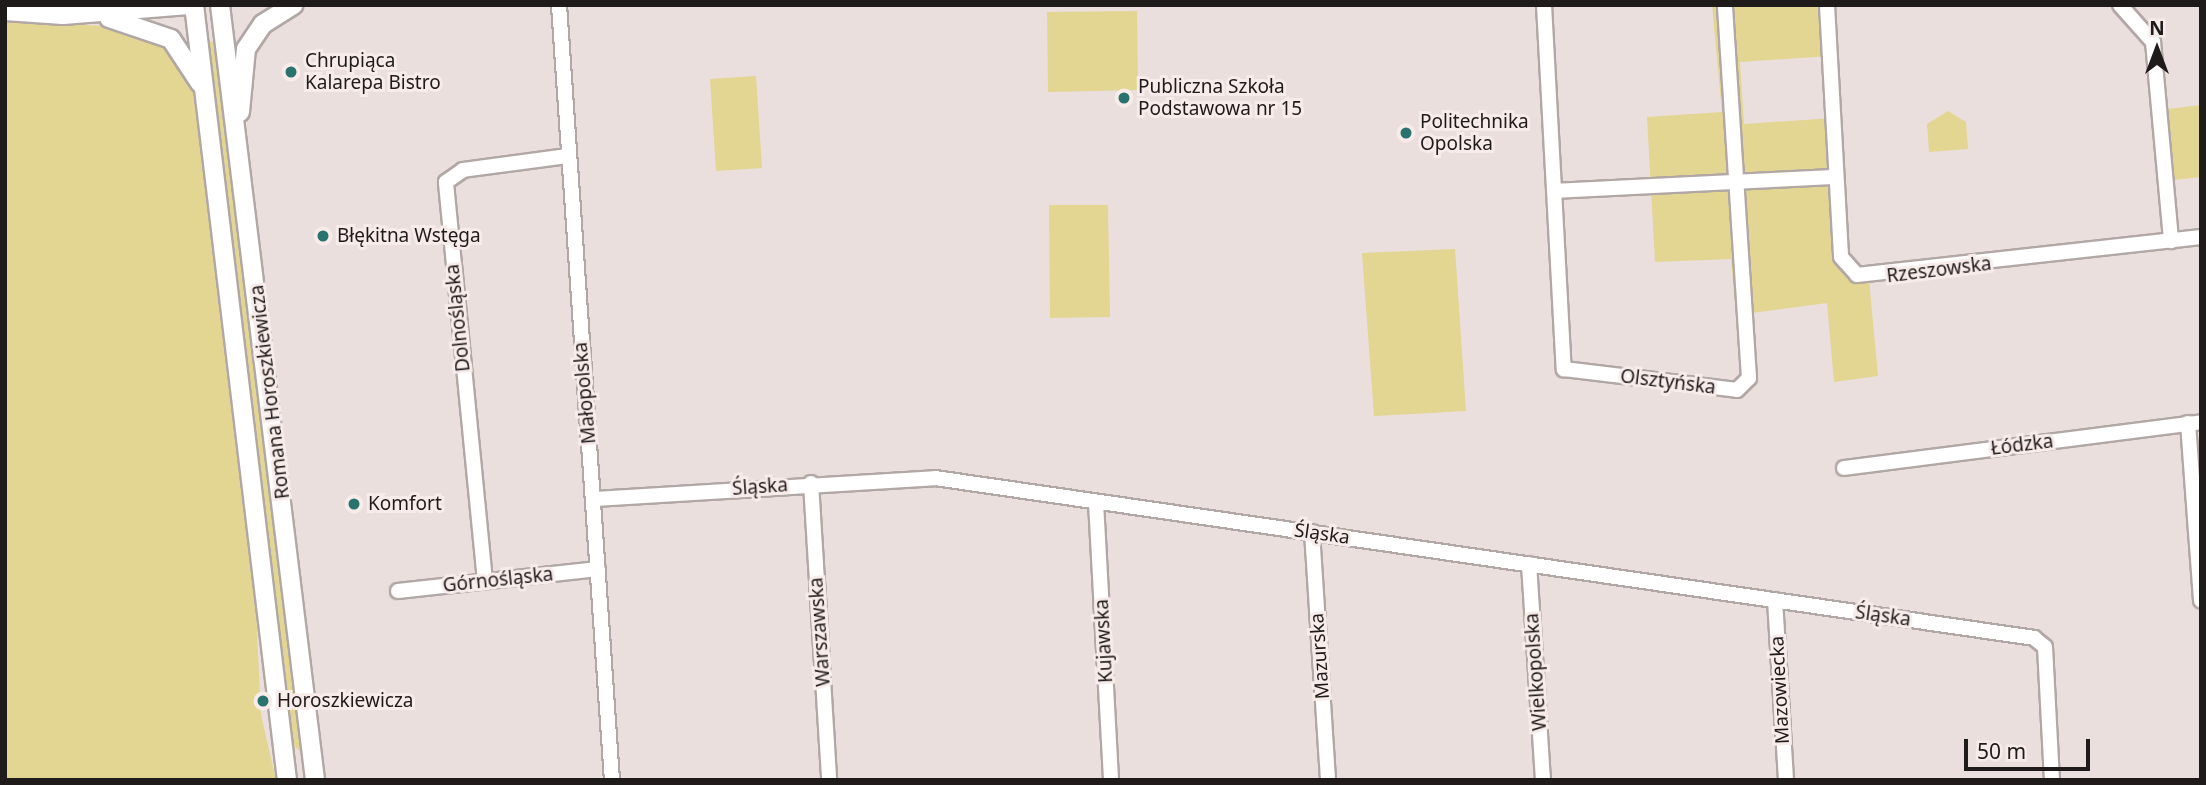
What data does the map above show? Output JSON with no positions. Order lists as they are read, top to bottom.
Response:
{
  "streets": {
    "street": [
      "Rzeszowska",
      "Dolnośląska",
      "Olsztyńska",
      "Romana Horoszkiewicza",
      "Małopolska",
      "Łódzka",
      "Śląska",
      "Górnośląska",
      "Warszawska",
      "Kujawska",
      "Mazurska",
      "Wielkopolska",
      "Mazowiecka"
    ]
  },
  "crossings": [
    ["Dolnośląska", "Małopolska"],
    ["Dolnośląska", "Górnośląska"],
    ["Małopolska", "Śląska"],
    ["Małopolska", "Górnośląska"],
    ["Śląska", "Warszawska"],
    ["Śląska", "Kujawska"],
    ["Śląska", "Mazurska"],
    ["Śląska", "Wielkopolska"],
    ["Śląska", "Mazowiecka"]
  ],
  "places": [
    "Chrupiąca Kalarepa Bistro",
    "Publiczna Szkoła Podstawowa nr 15",
    "Politechnika Opolska",
    "Błękitna Wstęga",
    "Komfort",
    "Horoszkiewicza"
  ],
  "scale_bar": "50 m",
  "north": "top"
}
